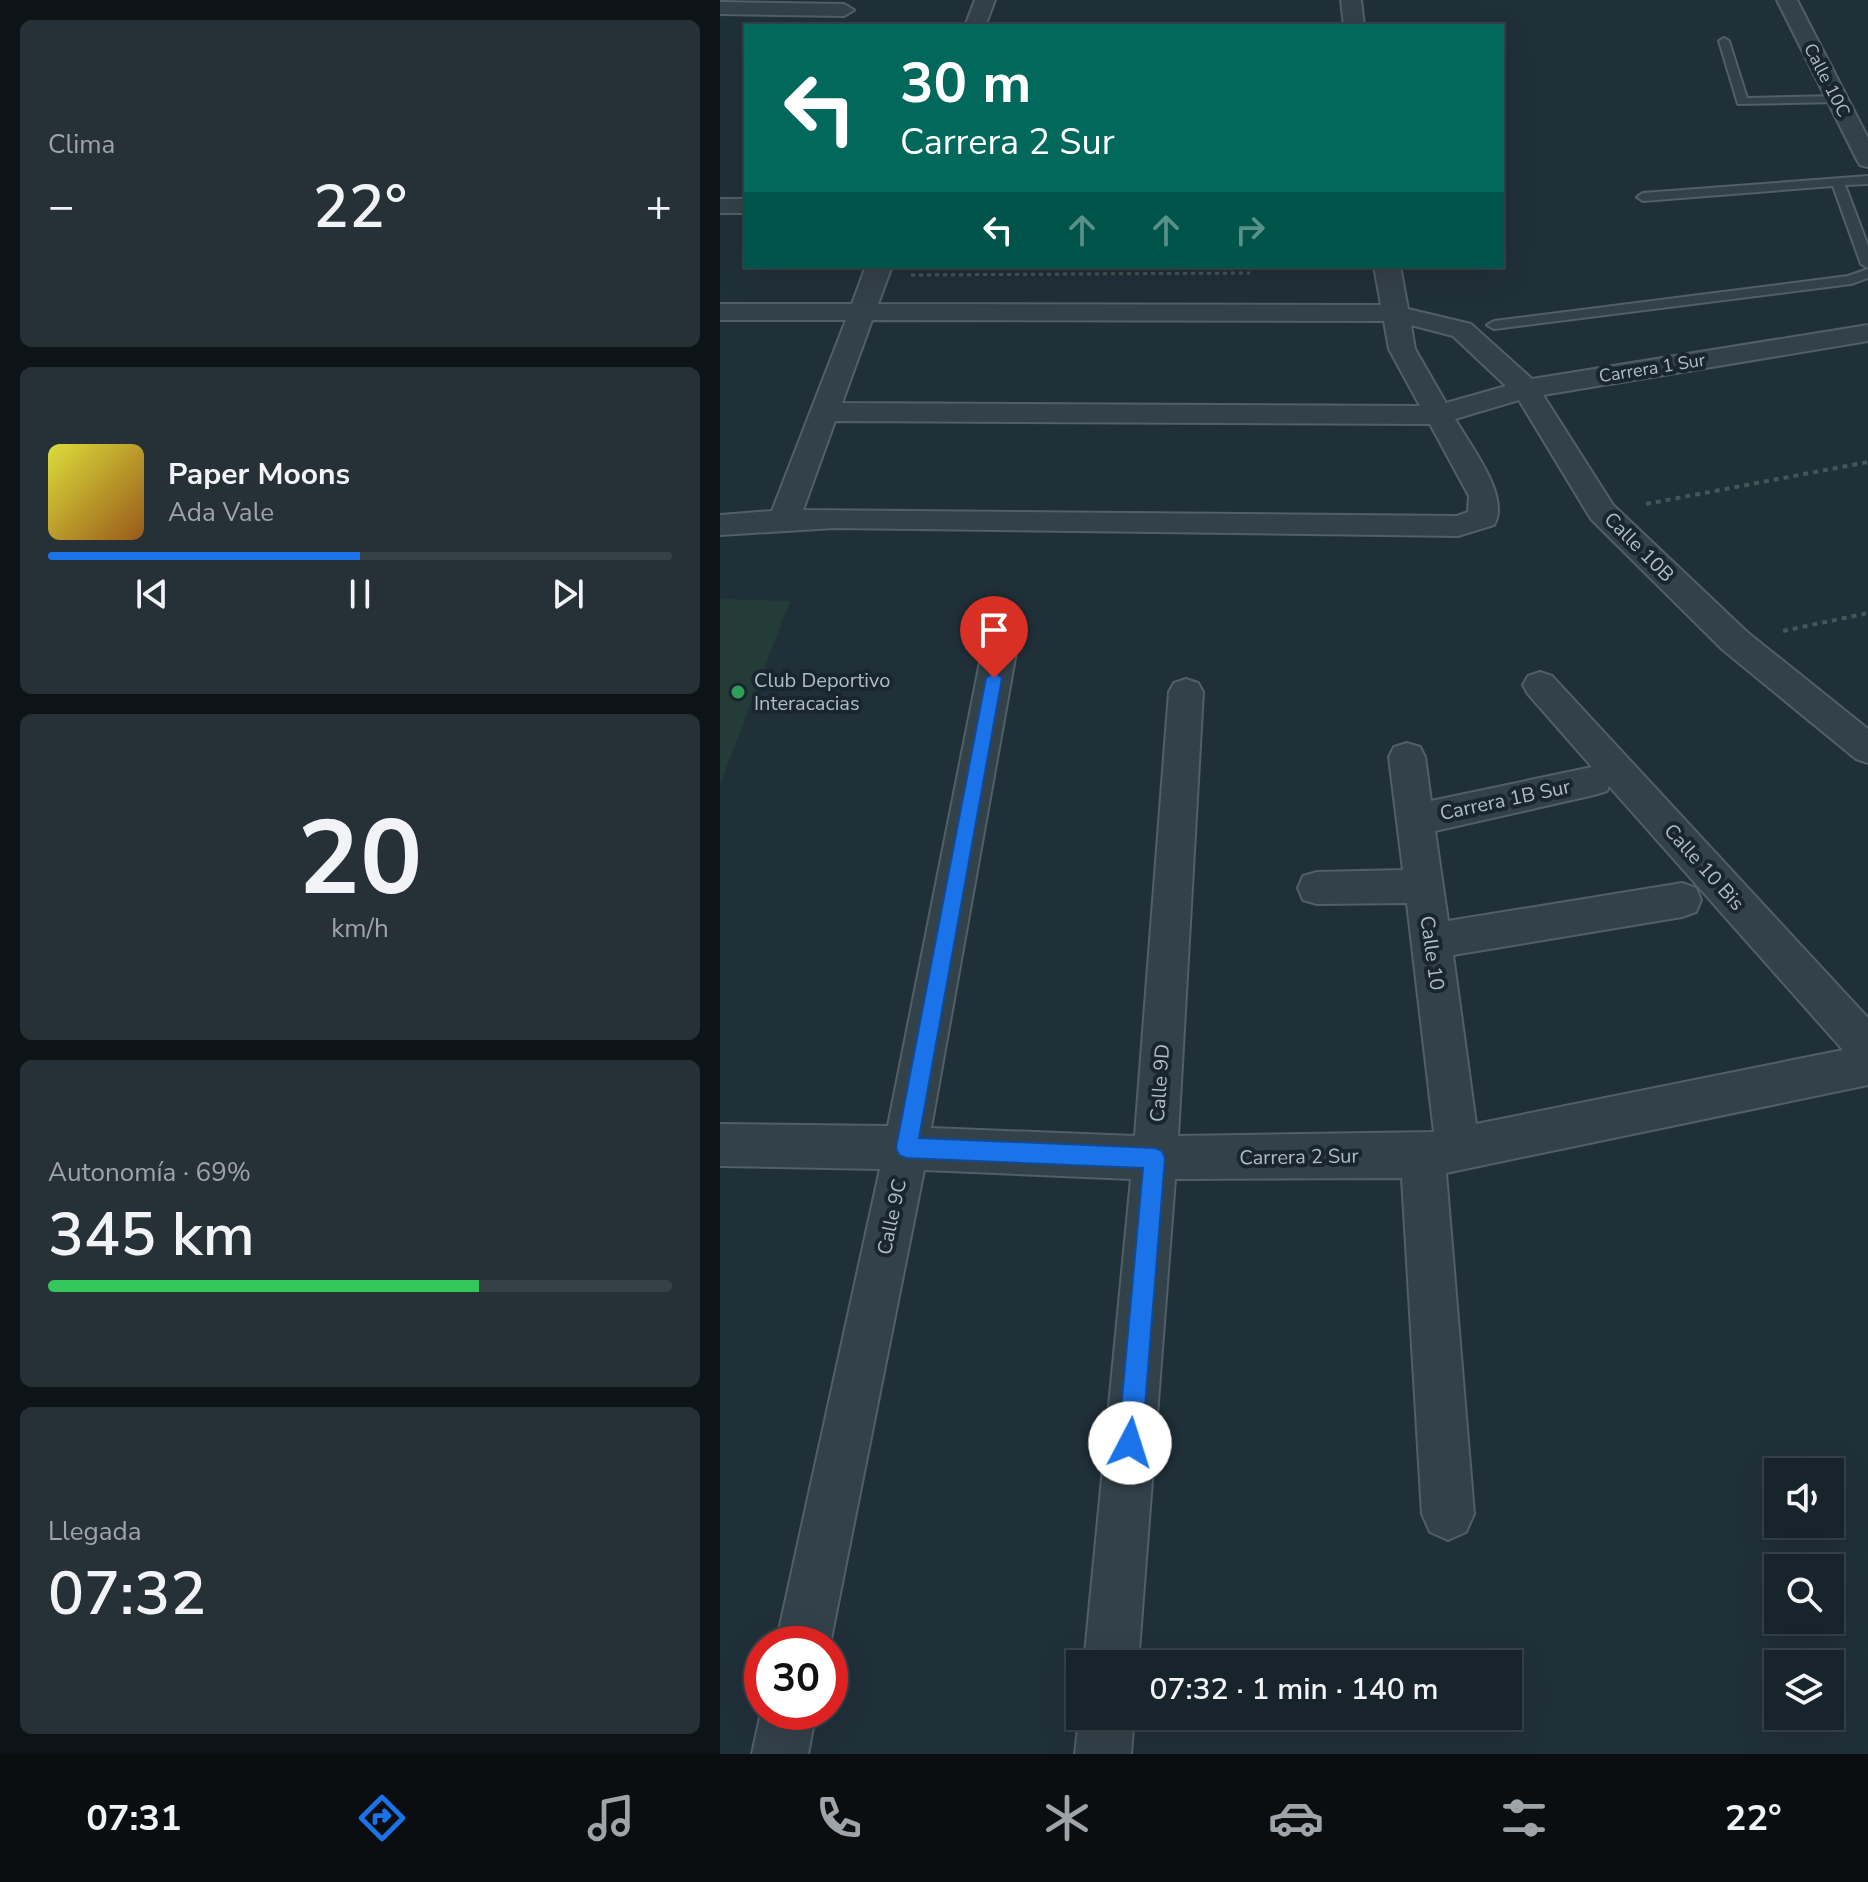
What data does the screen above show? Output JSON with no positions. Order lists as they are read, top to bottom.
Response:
{
  "streets": {
    "street": [
      "Calle 10C",
      "Carrera 1 Sur",
      "Calle 10B",
      "Carrera 1B Sur",
      "Calle 10 Bis",
      "Calle 10",
      "Calle 9D",
      "Carrera 2 Sur",
      "Calle 9C"
    ]
  },
  "crossings": [
    ["Carrera 1 Sur", "Calle 10B"],
    ["Carrera 1B Sur", "Calle 10"],
    ["Calle 10", "Carrera 2 Sur"],
    ["Calle 9D", "Carrera 2 Sur"],
    ["Carrera 2 Sur", "Calle 9C"]
  ],
  "places": ["Club Deportivo Interacacias"],
  "page": {
    "tile": [
      "Clima",
      ["20", "km/h"],
      ["Autonomía · 69%", "345 km"],
      ["Llegada", "07:32"]
    ],
    "turn": ["30 m", "Carrera 2 Sur"],
    "heat": ["−", "22°", "+"],
    "song": ["Paper Moons", "Ada Vale"],
    "limit": "30",
    "trip": "07:32 · 1 min · 140 m",
    "tabs": ["07:31", "22°"]
  }
}
